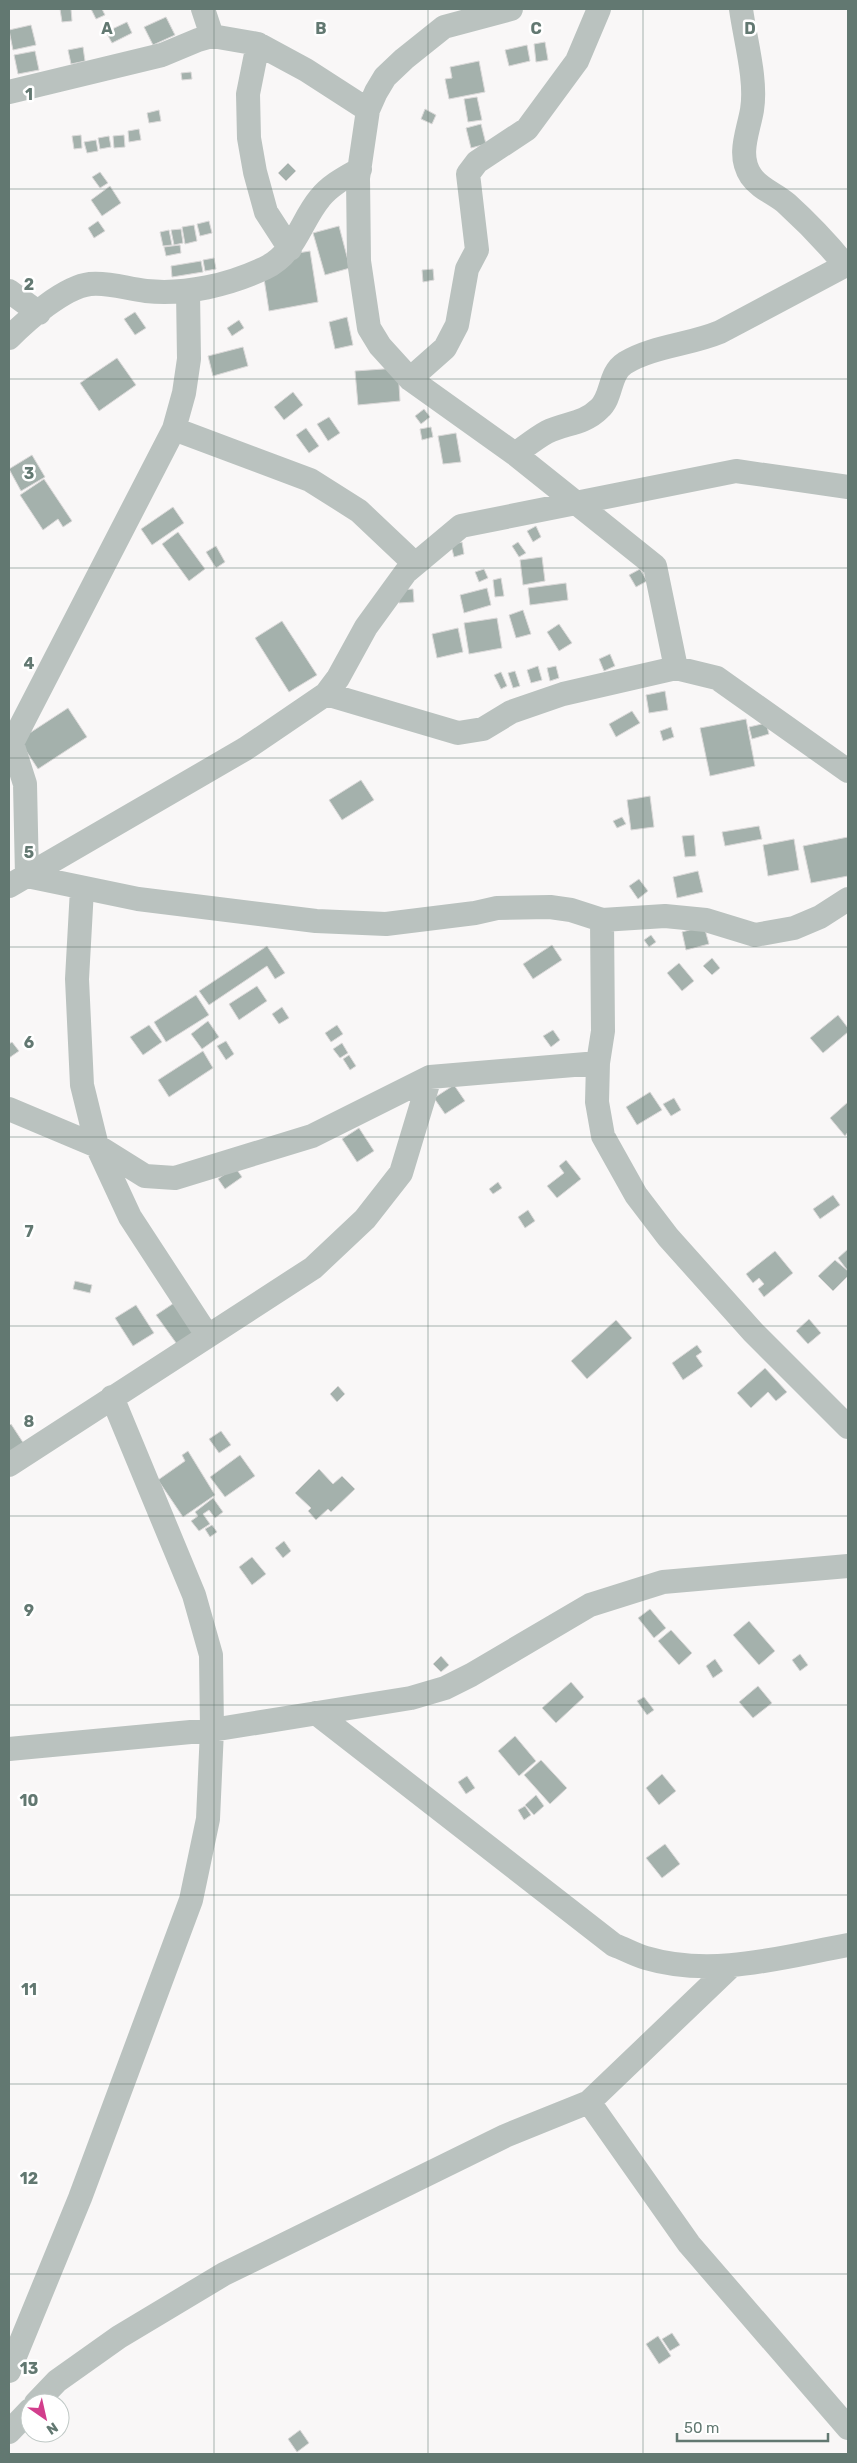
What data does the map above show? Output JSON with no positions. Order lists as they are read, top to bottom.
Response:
{
  "scale_bar": "50 m",
  "north": "bottom right",
  "grid": {
    "columns": [
      "A",
      "B",
      "C",
      "D"
    ],
    "rows": [
      "1",
      "2",
      "3",
      "4",
      "5",
      "6",
      "7",
      "8",
      "9",
      "10",
      "11",
      "12",
      "13"
    ]
  }
}
